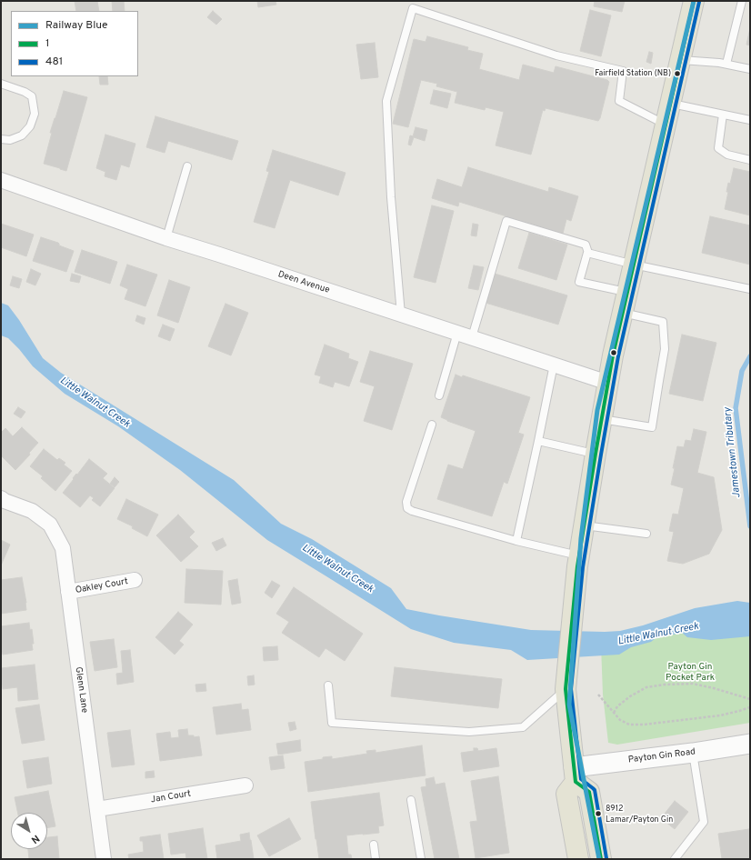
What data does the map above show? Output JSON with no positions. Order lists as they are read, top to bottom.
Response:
{
  "streets": {
    "street": [
      "Deen Avenue",
      "Oakley Court",
      "Glenn Lane",
      "Payton Gin Road",
      "Jan Court"
    ]
  },
  "crossings": [
    ["Oakley Court", "Glenn Lane"],
    ["Glenn Lane", "Jan Court"]
  ],
  "water": ["Little Walnut Creek", "Jamestown Tributary"],
  "parks": ["Payton Gin Pocket Park"],
  "places": ["Fairfield Station (NB)", "8912 Lamar/Payton Gin"],
  "lines": ["rail line Blue", "transit line 1", "transit line 481"],
  "legend": ["Railway Blue", "1", "481"],
  "north": "bottom right"
}
